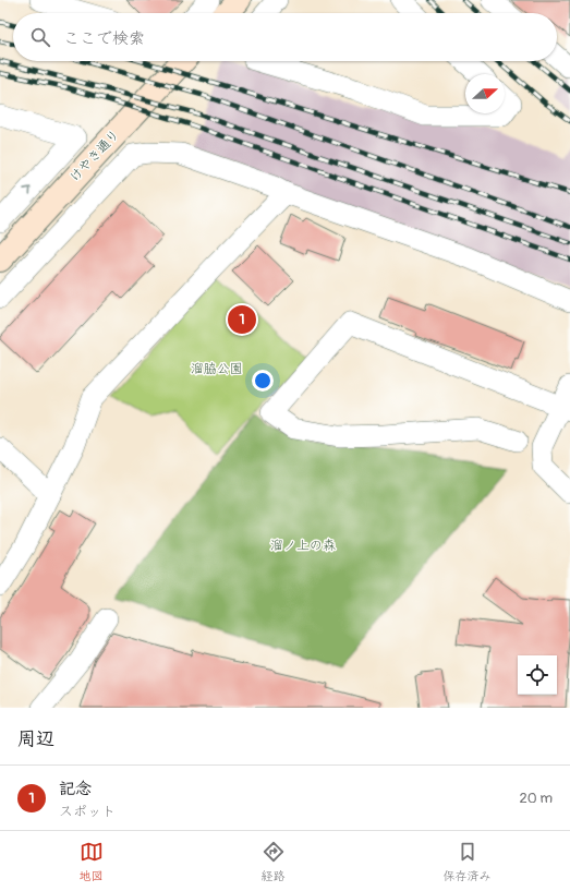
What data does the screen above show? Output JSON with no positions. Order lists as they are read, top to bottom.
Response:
{
  "streets": {
    "street": ["けやき通り"]
  },
  "parks": ["溜脇公園", "溜ノ上の森"],
  "north": "right",
  "page": {
    "search": "ここで検索",
    "pins": "1",
    "heading": "周辺",
    "list": [
      {
        "mark": "1",
        "name": "記念",
        "note": "スポット",
        "value": "20 m"
      }
    ],
    "nav": ["地図", "経路", "保存済み"]
  }
}
